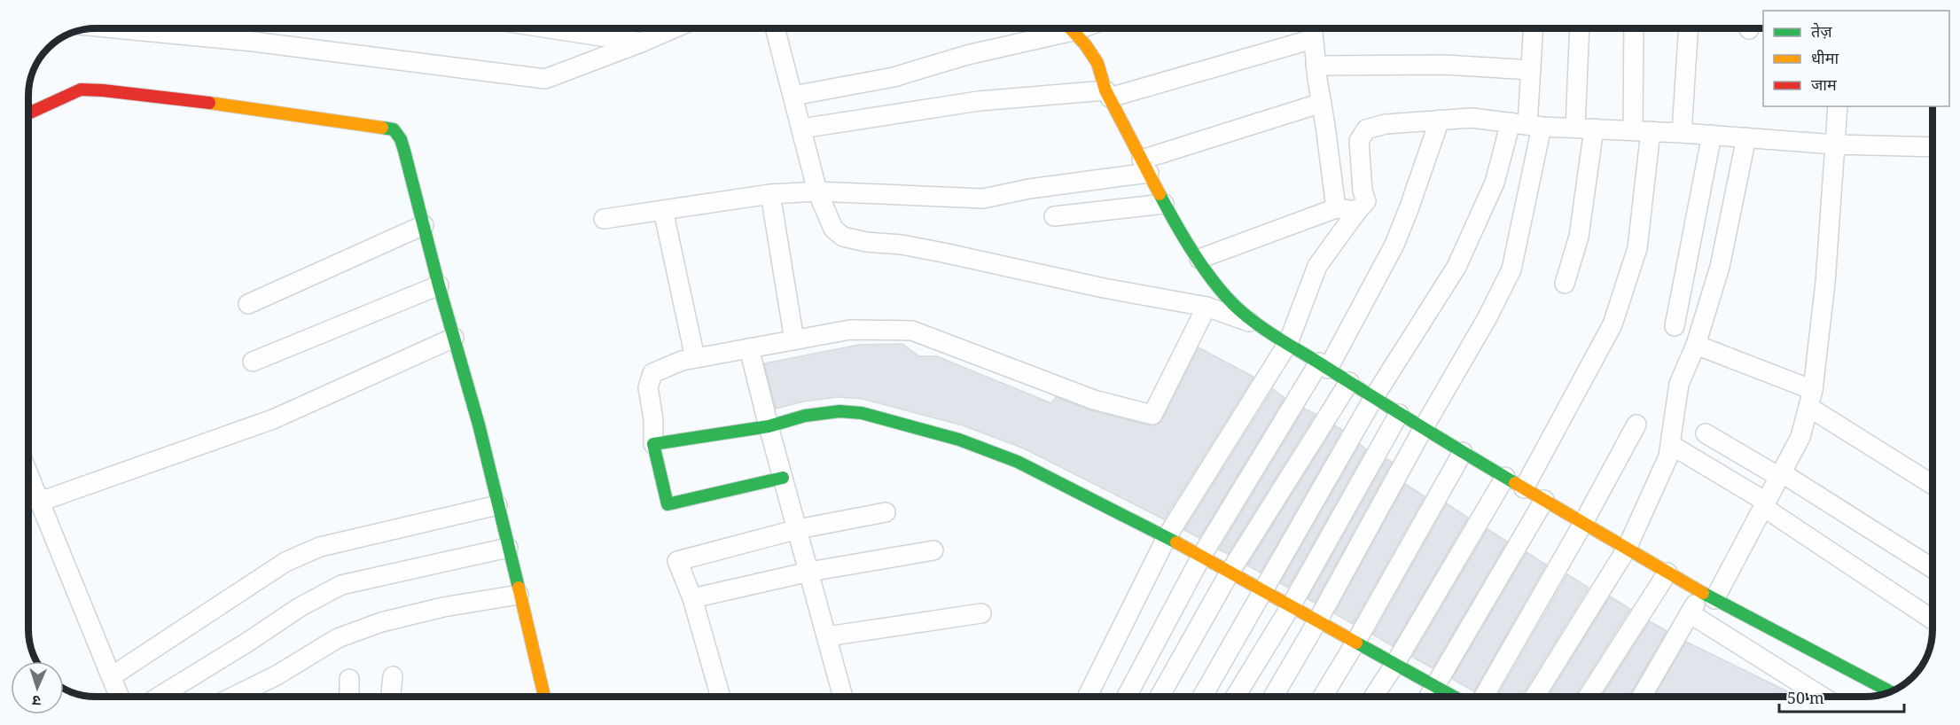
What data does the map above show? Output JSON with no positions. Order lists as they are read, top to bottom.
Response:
{
  "legend": ["तेज़", "धीमा", "जाम"],
  "scale_bar": "50 m",
  "north": "bottom"
}
